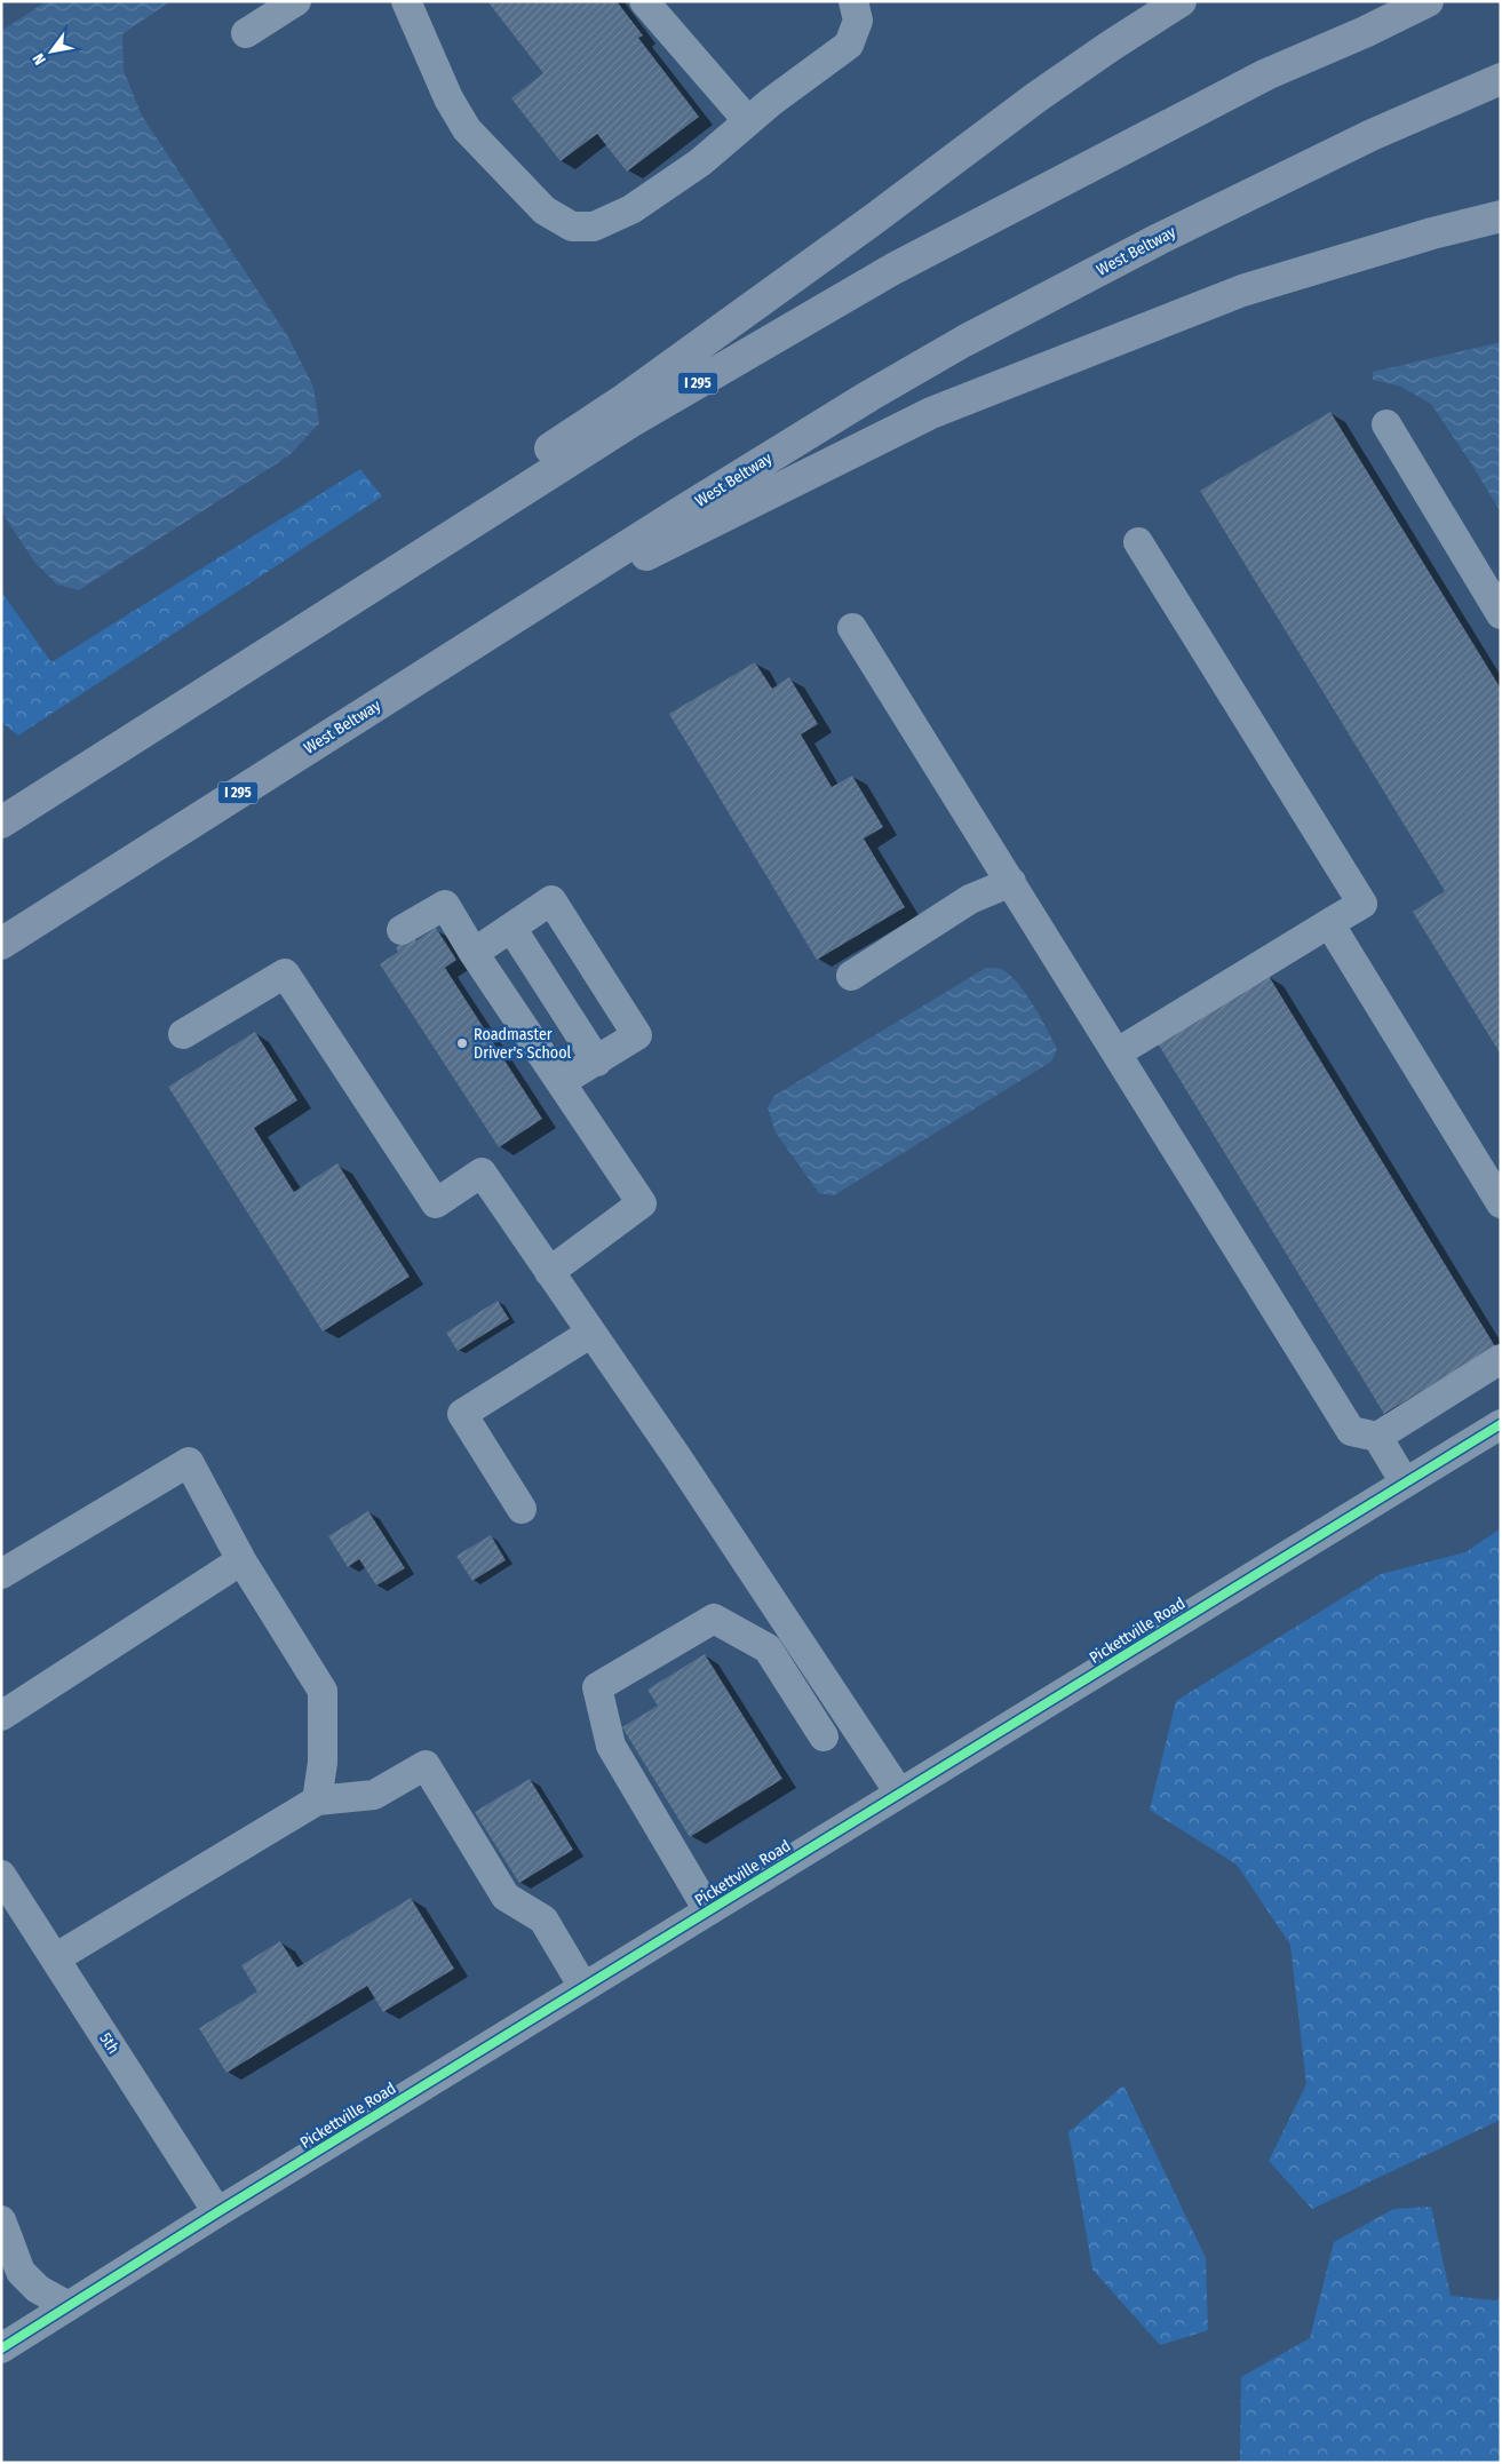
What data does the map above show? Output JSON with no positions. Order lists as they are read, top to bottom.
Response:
{
  "streets": {
    "highway": ["West Beltway", "I 295"],
    "street": ["Pickettville Road", "5th"]
  },
  "crossings": [
    ["Pickettville Road", "5th"]
  ],
  "places": ["Roadmaster Driver's School"],
  "north": "bottom left"
}
